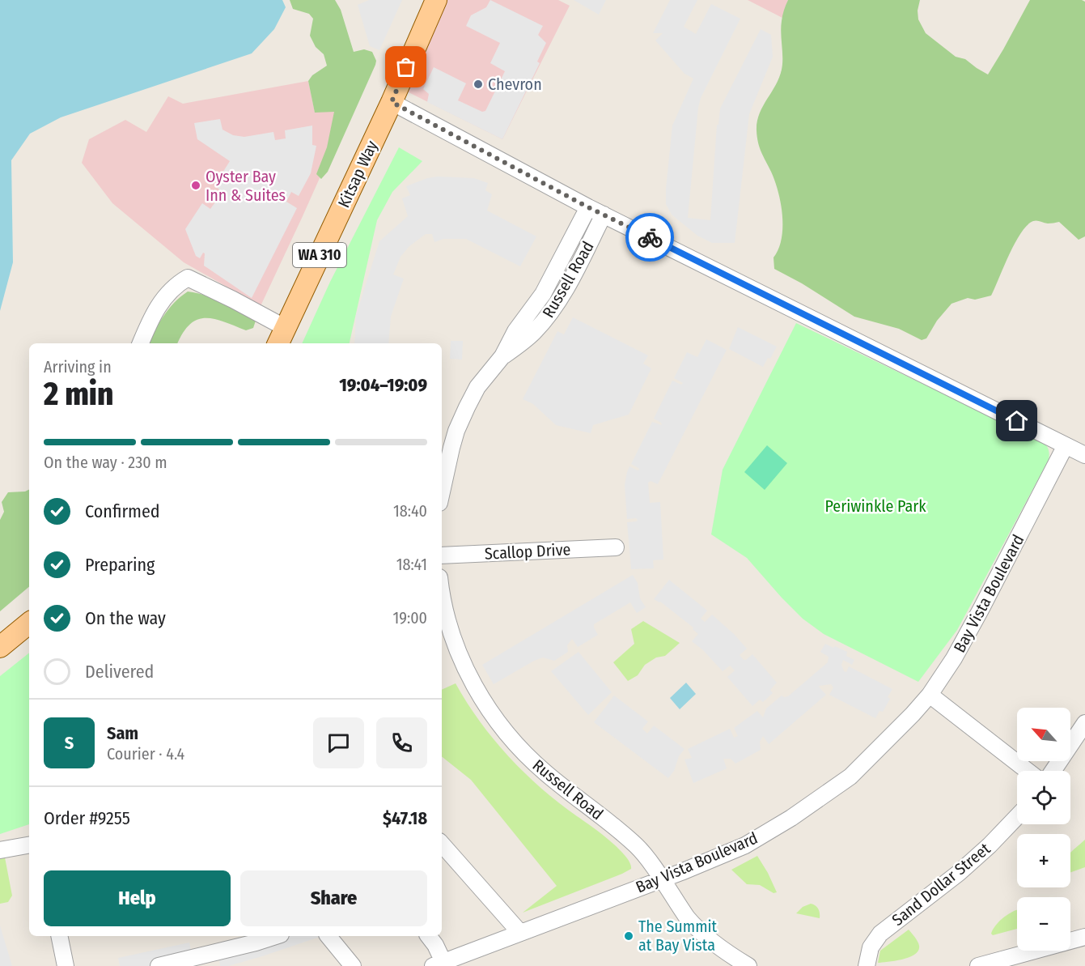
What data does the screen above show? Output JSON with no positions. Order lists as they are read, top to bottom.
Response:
{
  "streets": {
    "main road": ["Kitsap Way", "WA 310"],
    "street": [
      "Russell Road",
      "Scallop Drive",
      "Bay Vista Boulevard",
      "Sand Dollar Street"
    ]
  },
  "crossings": [
    ["Russell Road", "Bay Vista Boulevard"]
  ],
  "parks": ["Periwinkle Park"],
  "places": ["Chevron", "Oyster Bay Inn & Suites", "The Summit at Bay Vista"],
  "north": "top left",
  "page": {
    "heading": ["2 min", "Arriving in", "19:04–19:09"],
    "panel": [
      "Sam",
      "Courier · 4.4",
      "Order #9255",
      "$47.18"
    ],
    "bar": "On the way · 230 m",
    "list": [
      ["Confirmed", "18:40"],
      ["Preparing", "18:41"],
      ["On the way", "19:00"],
      "Delivered"
    ],
    "map_buttons": ["+", "−"],
    "round": "S",
    "buttons": ["Help", "Share"]
  }
}
